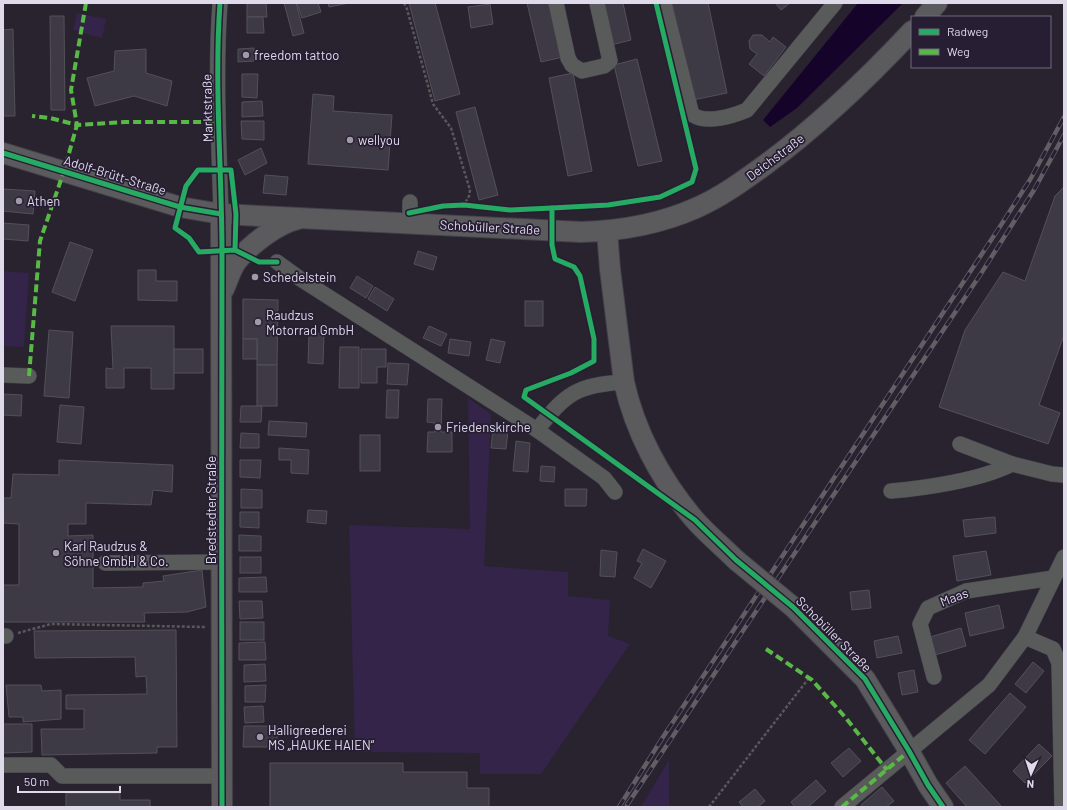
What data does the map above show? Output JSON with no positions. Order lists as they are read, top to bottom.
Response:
{
  "streets": {
    "main road": [
      "Deichstraße",
      "Adolf-Brütt-Straße",
      "Schobüller Straße",
      "Bredstedter Straße"
    ],
    "street": ["Marktstraße", "Maas"]
  },
  "crossings": [
    ["Marktstraße", "Adolf-Brütt-Straße"],
    ["Marktstraße", "Schobüller Straße"],
    ["Marktstraße", "Bredstedter Straße"],
    ["Deichstraße", "Schobüller Straße"],
    ["Adolf-Brütt-Straße", "Schobüller Straße"],
    ["Adolf-Brütt-Straße", "Bredstedter Straße"],
    ["Schobüller Straße", "Bredstedter Straße"]
  ],
  "places": [
    "freedom tattoo",
    "wellyou",
    "Athen",
    "Schedelstein",
    "Raudzus Motorrad GmbH",
    "Friedenskirche",
    "Karl Raudzus & Söhne GmbH & Co.",
    "Halligreederei MS „HAUKE HAIEN“"
  ],
  "legend": ["Radweg", "Weg"],
  "scale_bar": "50 m",
  "north": "bottom"
}
